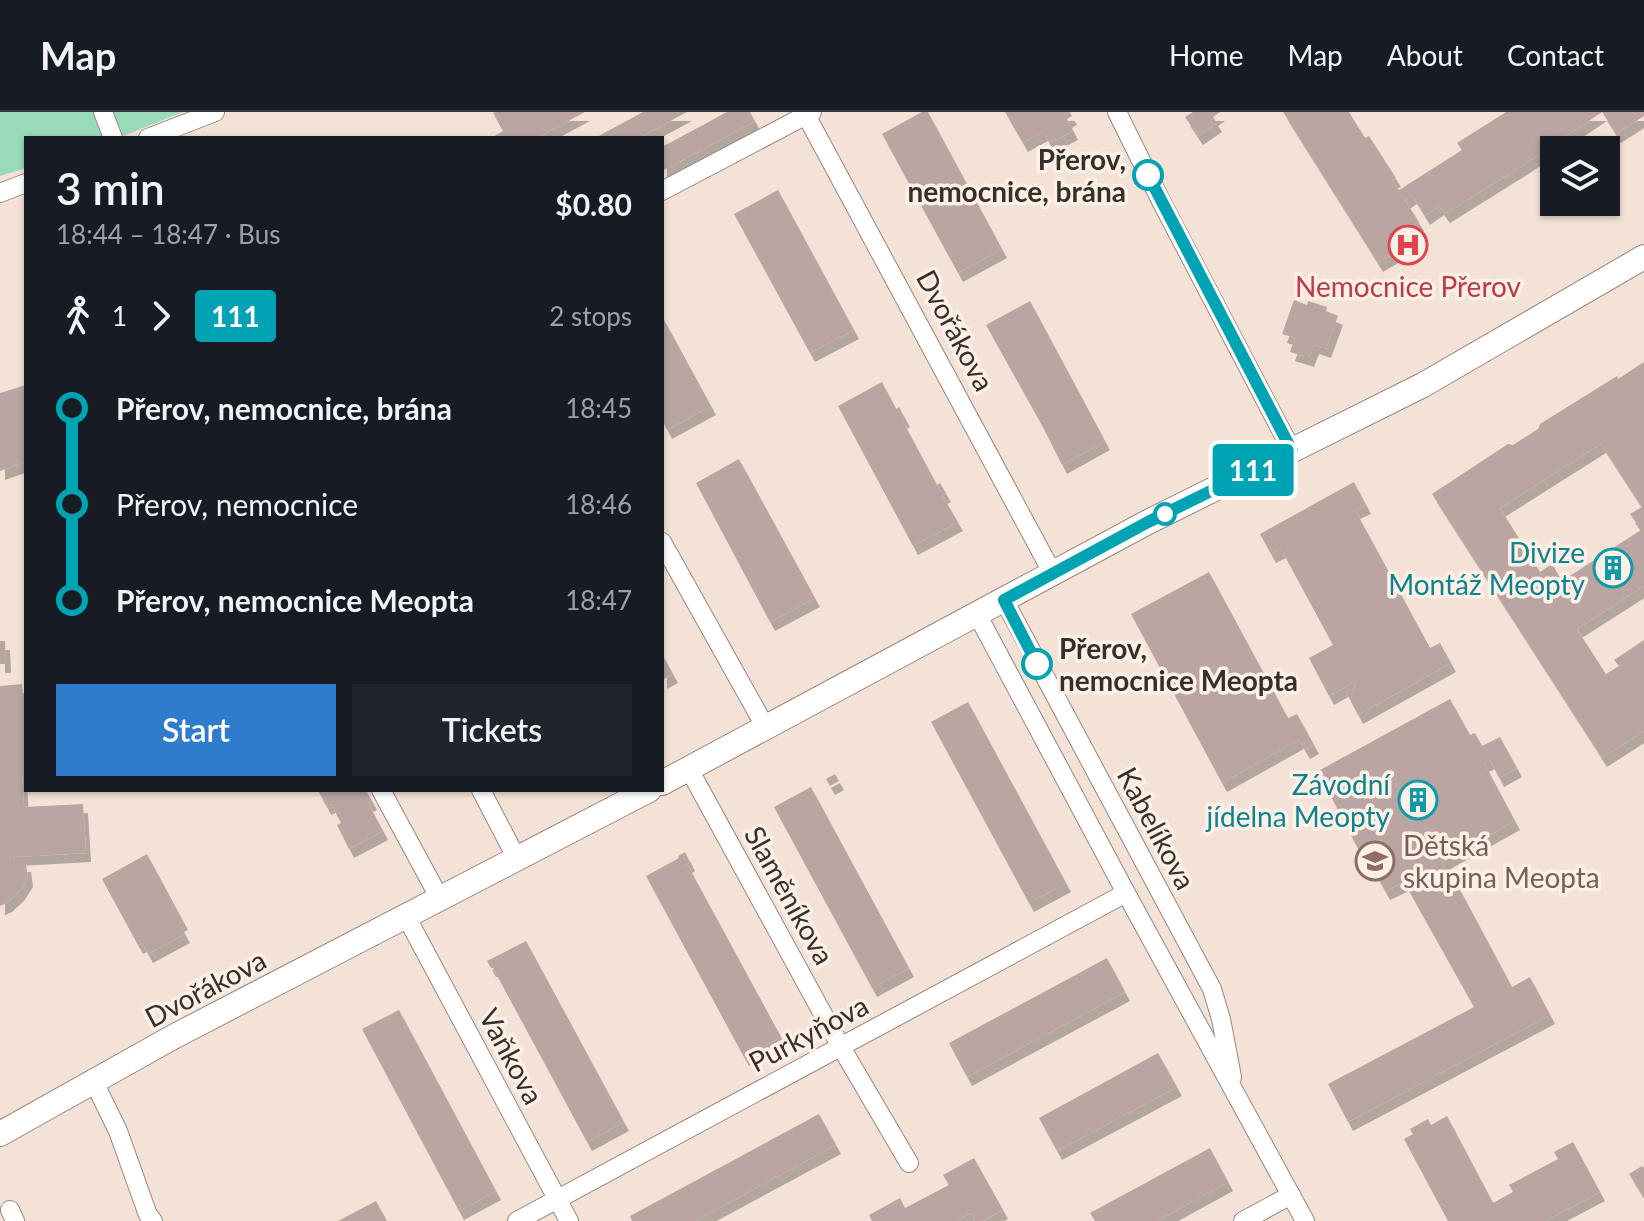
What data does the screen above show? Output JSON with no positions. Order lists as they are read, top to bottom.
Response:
{
  "streets": {
    "main road": ["Dvořákova"],
    "street": [
      "Kabelíkova",
      "Slaměníkova",
      "Purkyňova",
      "Vaňkova"
    ]
  },
  "crossings": [
    ["Dvořákova", "Vaňkova"],
    ["Kabelíkova", "Purkyňova"],
    ["Slaměníkova", "Purkyňova"],
    ["Purkyňova", "Vaňkova"]
  ],
  "places": {
    "other": ["Přerov, nemocnice, brána", "Přerov, nemocnice Meopta"],
    "hospital": ["Nemocnice Přerov"],
    "building": ["Divize Montáž Meopty", "Závodní jídelna Meopty"],
    "school or university": ["Dětská skupina Meopta"]
  },
  "lines": ["bus line 111"],
  "page": {
    "header": "Map",
    "nav": [
      "Home",
      "Map",
      "About",
      "Contact"
    ],
    "on_map": "111",
    "heading": ["3 min", "18:44 – 18:47 · Bus", "$0.80"],
    "legs": ["1", "111", "2 stops"],
    "list": [
      {
        "name": "Přerov, nemocnice, brána",
        "value": "18:45"
      },
      {
        "name": "Přerov, nemocnice",
        "value": "18:46"
      },
      {
        "name": "Přerov, nemocnice Meopta",
        "value": "18:47"
      }
    ],
    "buttons": ["Start", "Tickets"]
  }
}
